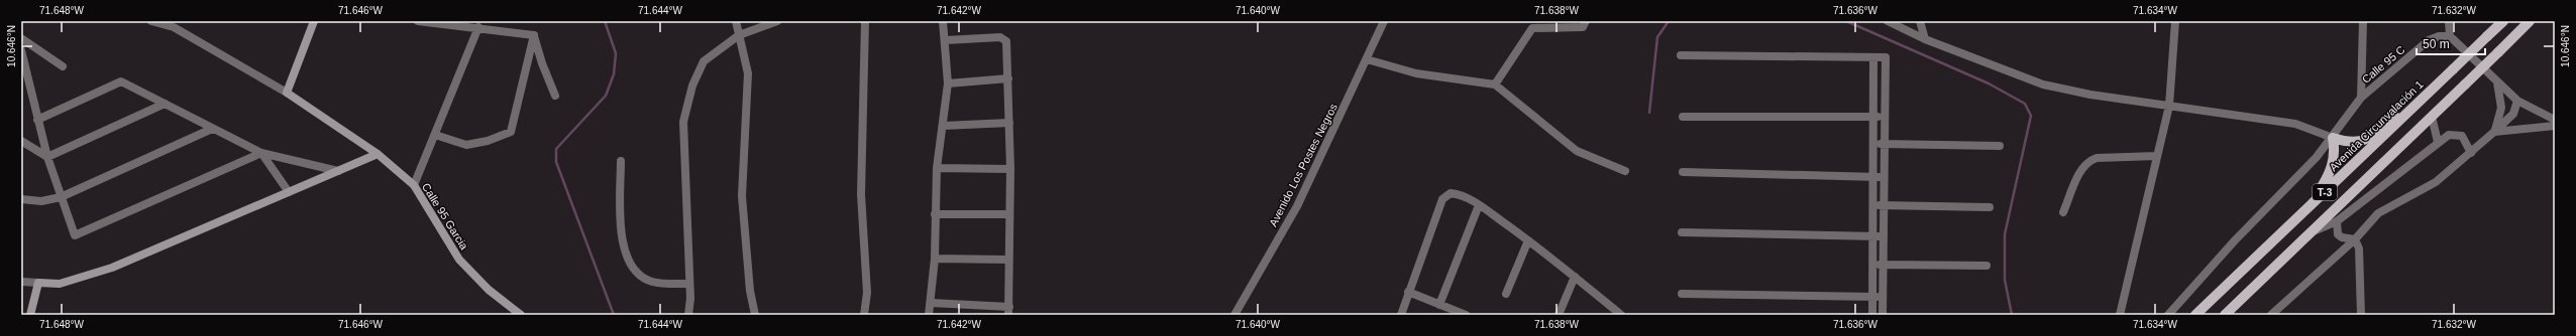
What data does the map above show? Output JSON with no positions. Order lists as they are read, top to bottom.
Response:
{
  "streets": {
    "main road": ["Avenida Circunvalación 1", "T-3"],
    "street": ["Calle 95 C", "Avenido Los Postes Negros", "Calle 95 Garcia"]
  },
  "scale_bar": "50 m",
  "coordinates": [
    "71.648°W",
    "71.646°W",
    "71.644°W",
    "71.642°W",
    "71.640°W",
    "71.638°W",
    "71.636°W",
    "71.634°W",
    "71.632°W",
    "10.646°N"
  ]
}
